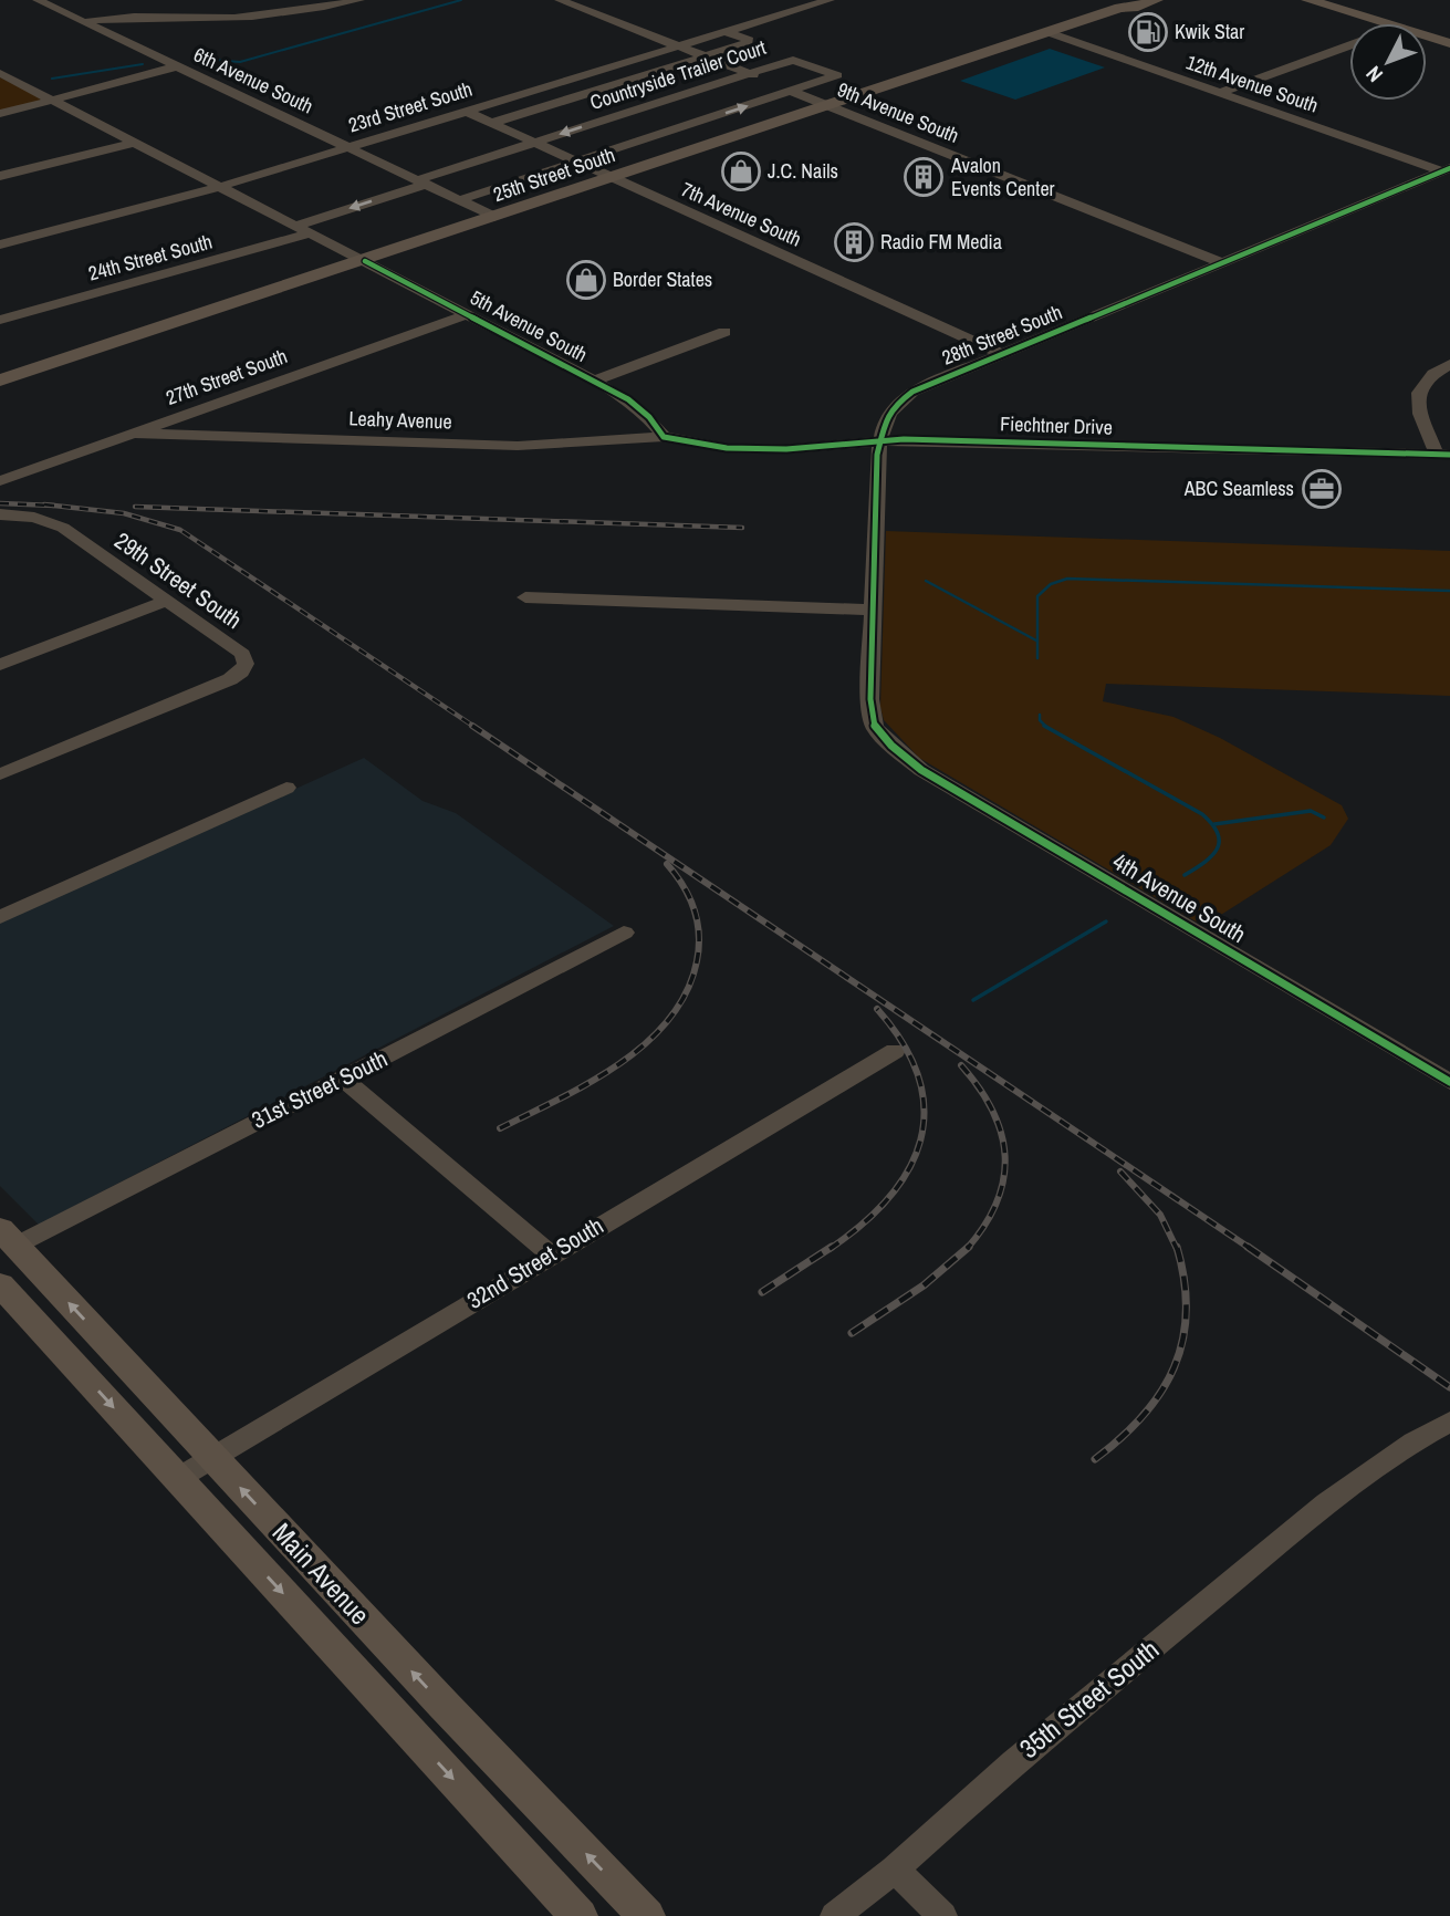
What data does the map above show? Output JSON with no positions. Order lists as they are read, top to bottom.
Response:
{
  "streets": {
    "main road": ["25th Street South", "Main Avenue"],
    "street": [
      "Countryside Trailer Court",
      "6th Avenue South",
      "12th Avenue South",
      "23rd Street South",
      "9th Avenue South",
      "7th Avenue South",
      "24th Street South",
      "5th Avenue South",
      "28th Street South",
      "27th Street South",
      "Leahy Avenue",
      "Fiechtner Drive",
      "29th Street South",
      "4th Avenue South",
      "31st Street South",
      "32nd Street South",
      "35th Street South"
    ]
  },
  "crossings": [
    ["Countryside Trailer Court", "6th Avenue South"],
    ["Countryside Trailer Court", "9th Avenue South"],
    ["Countryside Trailer Court", "7th Avenue South"],
    ["Countryside Trailer Court", "5th Avenue South"],
    ["6th Avenue South", "23rd Street South"],
    ["6th Avenue South", "25th Street South"],
    ["12th Avenue South", "25th Street South"],
    ["12th Avenue South", "28th Street South"],
    ["23rd Street South", "9th Avenue South"],
    ["23rd Street South", "7th Avenue South"],
    ["23rd Street South", "5th Avenue South"],
    ["9th Avenue South", "25th Street South"],
    ["9th Avenue South", "28th Street South"],
    ["25th Street South", "7th Avenue South"],
    ["25th Street South", "5th Avenue South"],
    ["7th Avenue South", "28th Street South"],
    ["24th Street South", "5th Avenue South"],
    ["5th Avenue South", "27th Street South"],
    ["5th Avenue South", "Leahy Avenue"],
    ["5th Avenue South", "Fiechtner Drive"],
    ["28th Street South", "Fiechtner Drive"],
    ["28th Street South", "4th Avenue South"],
    ["27th Street South", "Leahy Avenue"],
    ["Leahy Avenue", "Fiechtner Drive"],
    ["31st Street South", "Main Avenue"],
    ["32nd Street South", "Main Avenue"]
  ],
  "places": {
    "fuel station": ["Kwik Star"],
    "shop": ["J.C. Nails", "Border States"],
    "building": ["Avalon Events Center", "Radio FM Media"],
    "office": ["ABC Seamless"]
  },
  "north": "bottom left"
}
